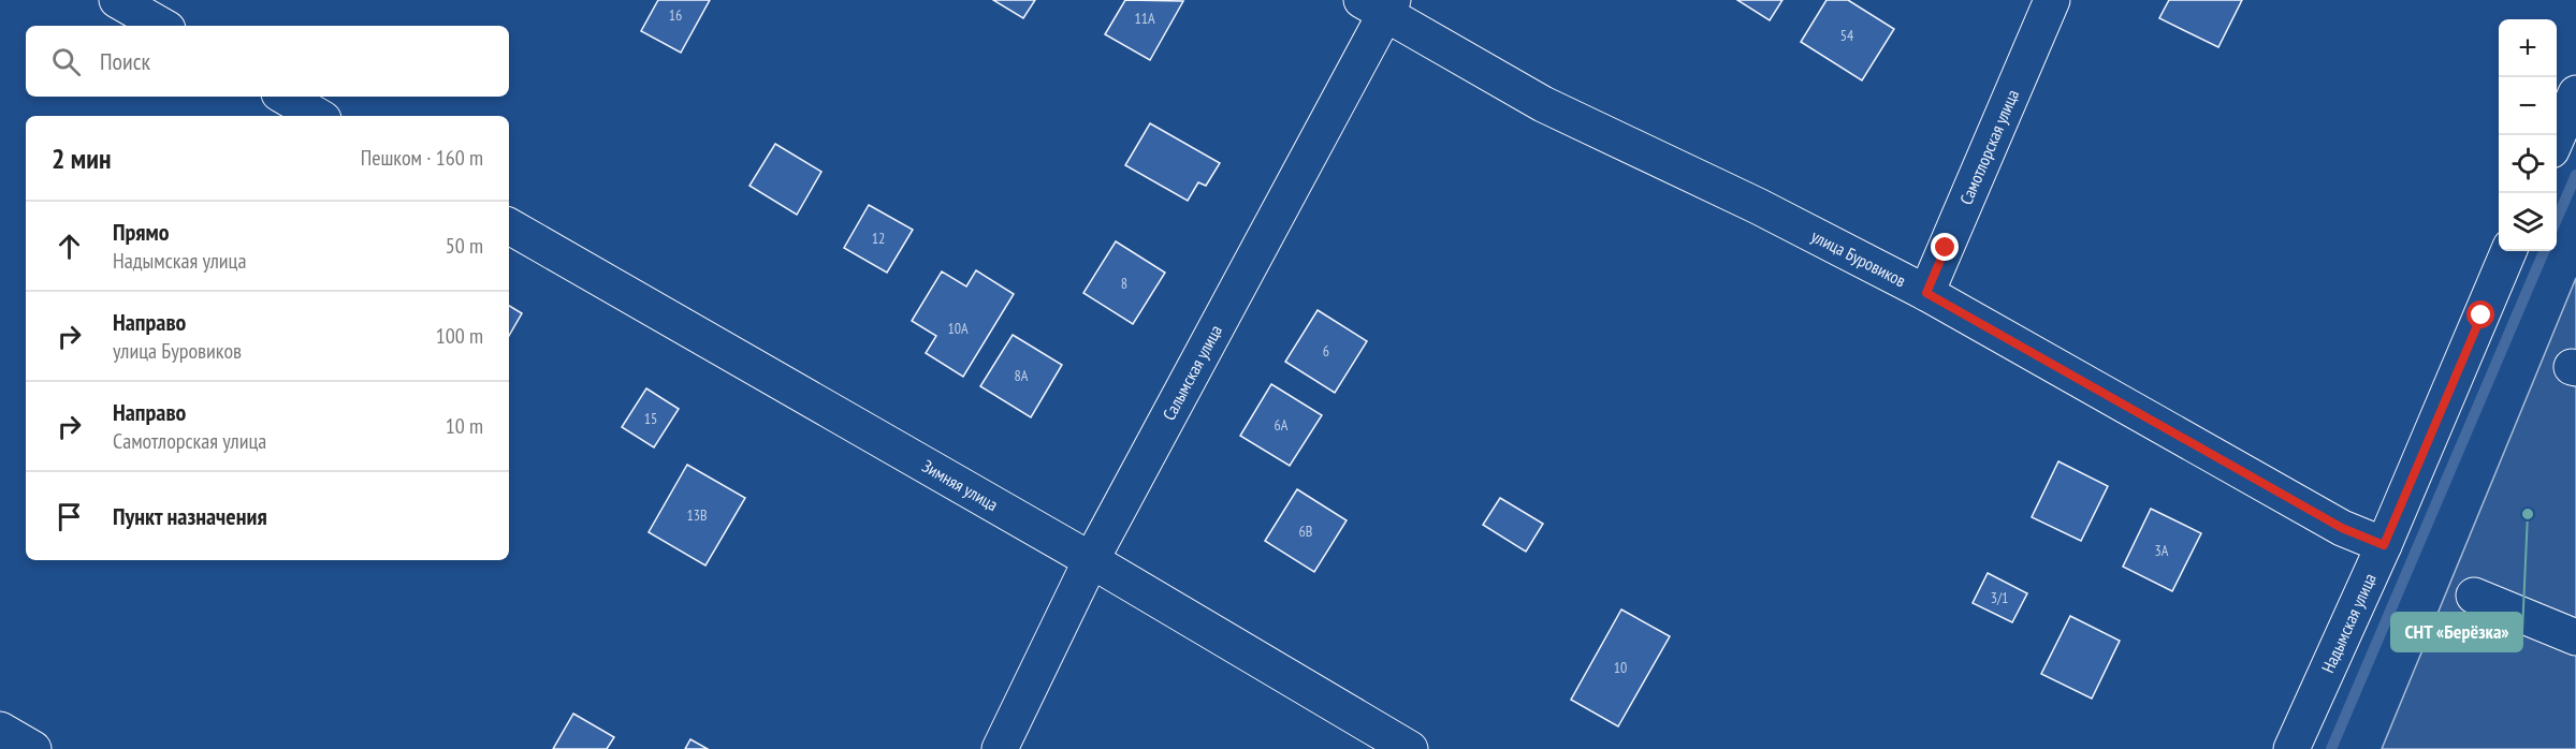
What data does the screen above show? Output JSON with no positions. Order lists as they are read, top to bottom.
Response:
{
  "streets": {
    "street": [
      "Самотлорская улица",
      "улица Буровиков",
      "Салымская улица",
      "Зимняя улица",
      "Надымская улица"
    ]
  },
  "crossings": [
    ["Самотлорская улица", "улица Буровиков"],
    ["улица Буровиков", "Салымская улица"],
    ["улица Буровиков", "Надымская улица"],
    ["Салымская улица", "Зимняя улица"]
  ],
  "places": ["СНТ «Берёзка»"],
  "house_numbers": [
    "16",
    "11А",
    "54",
    "12",
    "8",
    "10А",
    "6",
    "8А",
    "15",
    "6А",
    "13В",
    "6В",
    "3А",
    "3/1",
    "10"
  ],
  "page": {
    "map_buttons": ["+", "−"],
    "search": "Поиск",
    "heading": ["2 мин", "Пешком · 160 m"],
    "list": [
      ["Прямо", "Надымская улица", "50 m"],
      ["Направо", "улица Буровиков", "100 m"],
      ["Направо", "Самотлорская улица", "10 m"],
      "Пункт назначения"
    ]
  }
}
